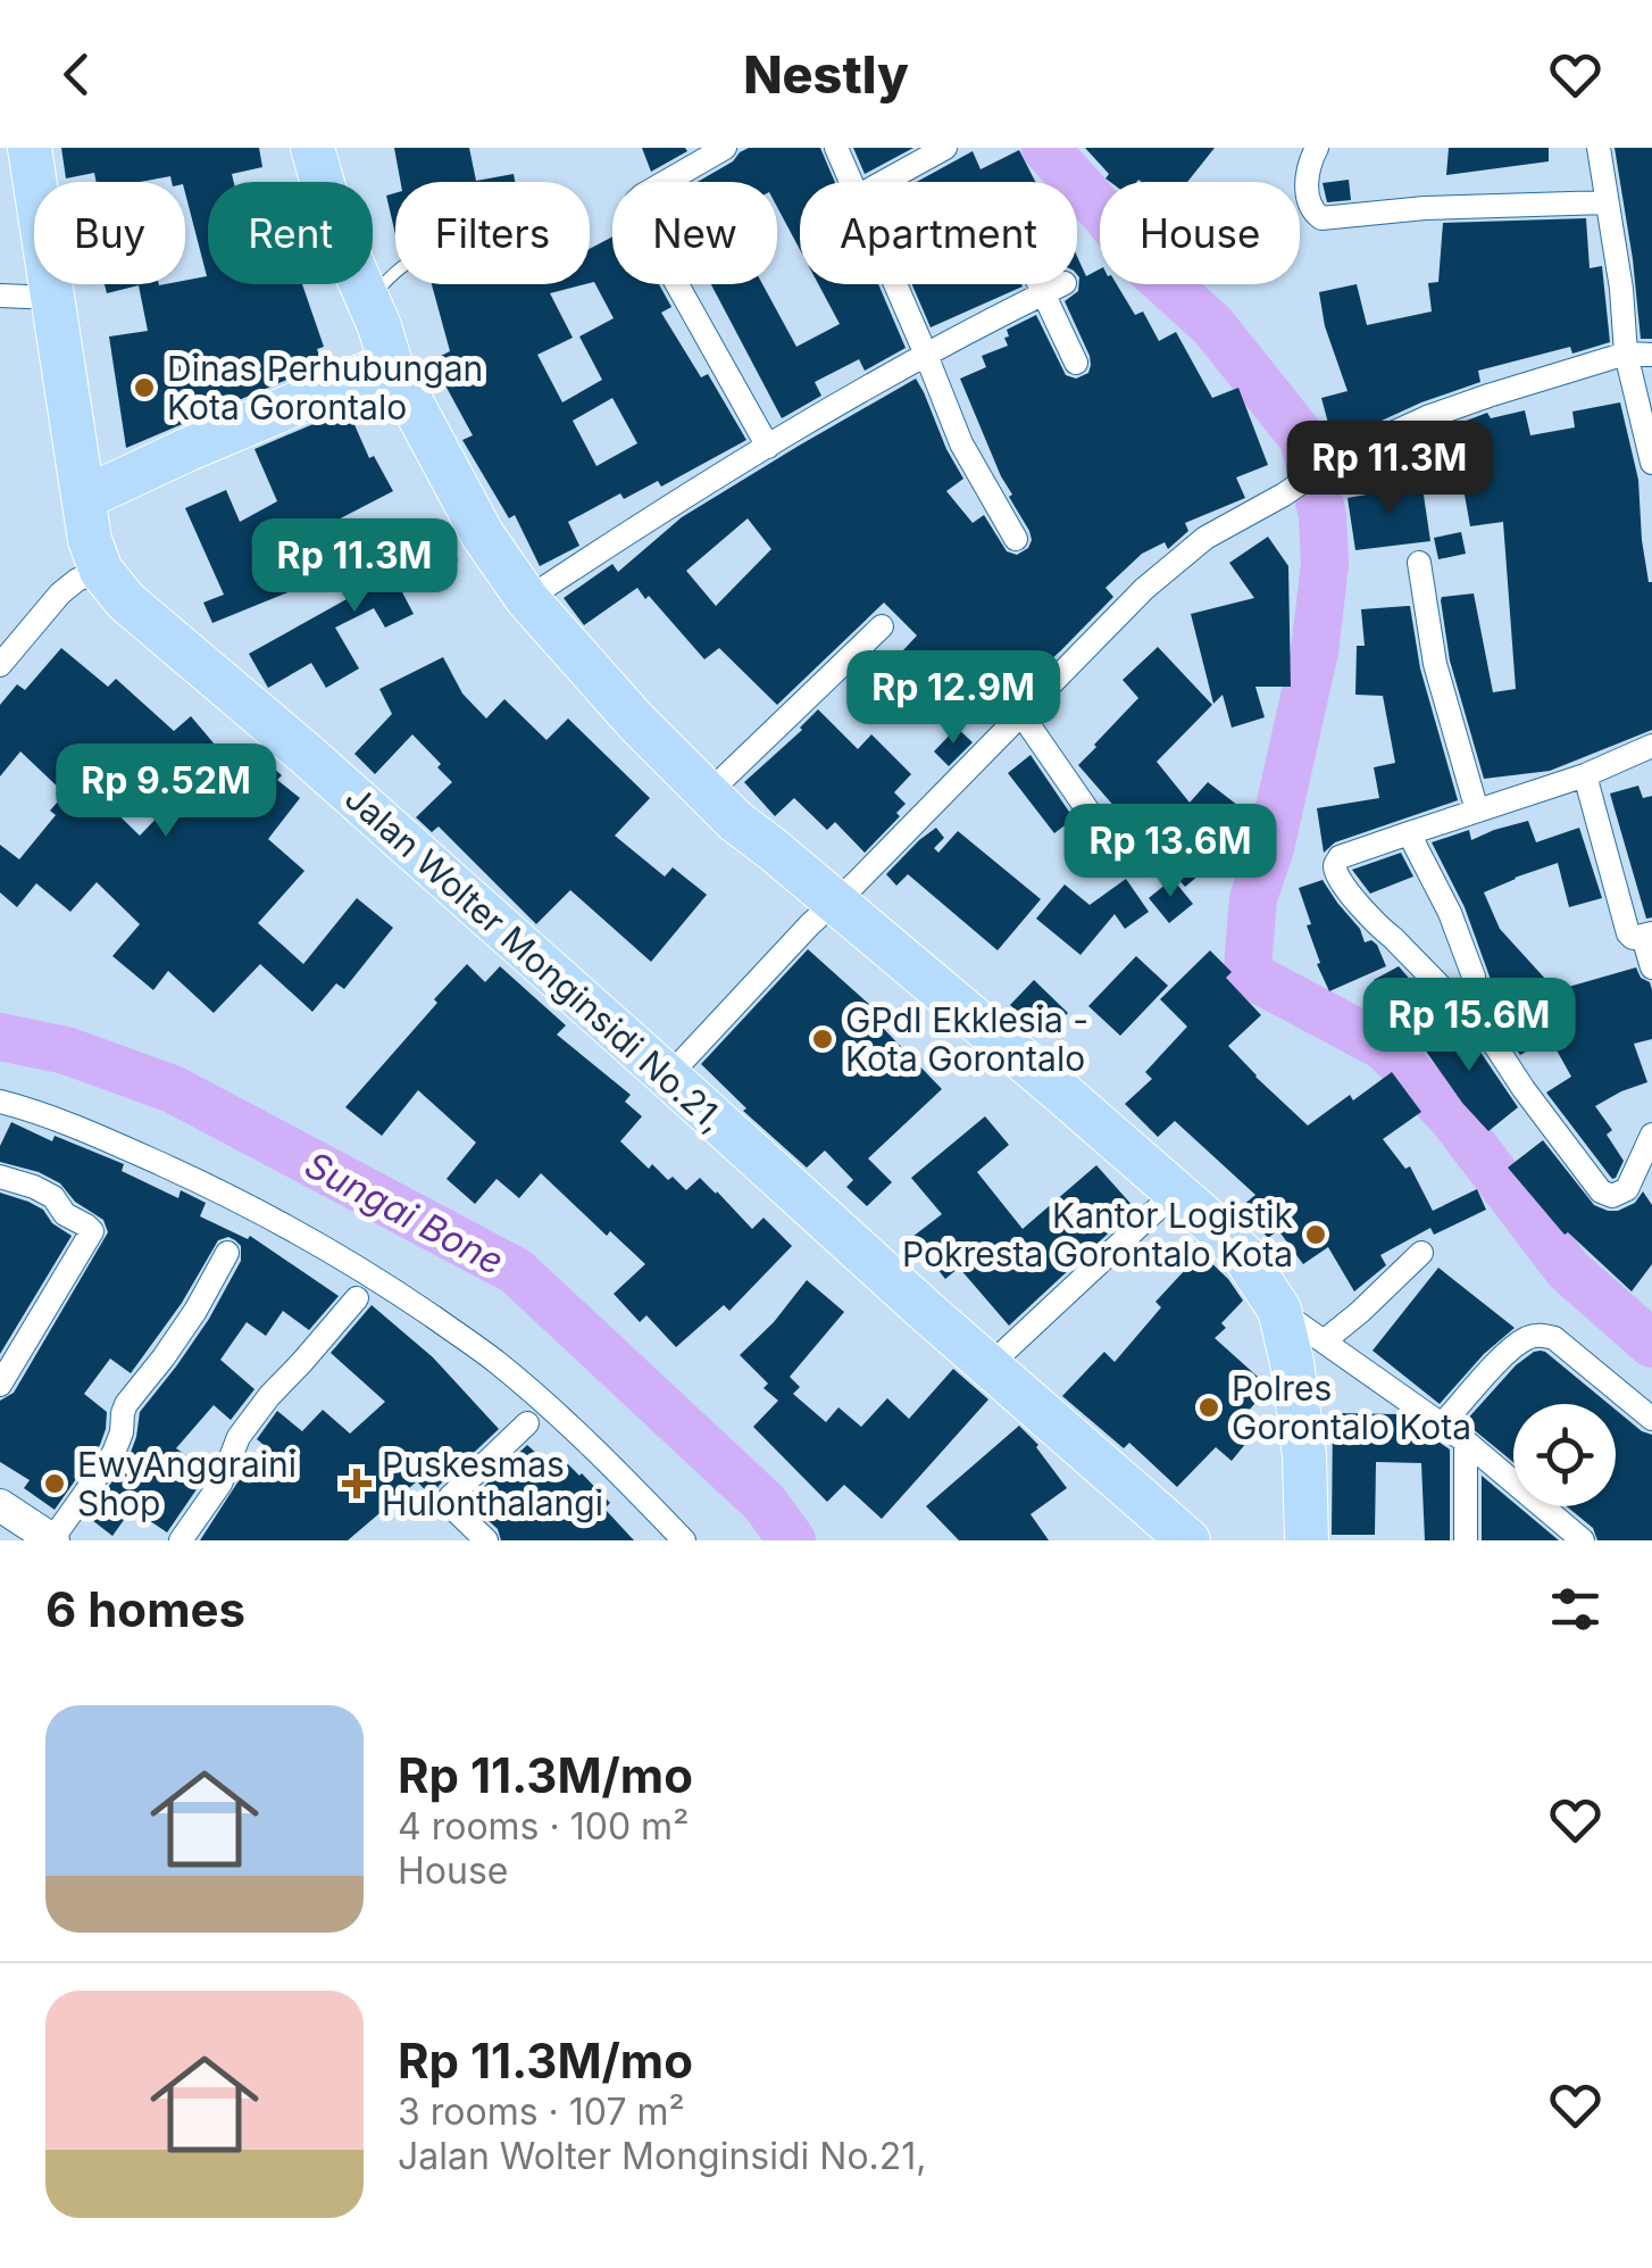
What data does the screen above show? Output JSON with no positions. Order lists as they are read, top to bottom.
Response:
{
  "streets": {
    "highway": ["Jalan Wolter Monginsidi No.21,"]
  },
  "water": ["Sungai Bone"],
  "places": {
    "other": [
      "Dinas Perhubungan Kota Gorontalo",
      "GPdI Ekklesia - Kota Gorontalo",
      "Kantor Logistik Pokresta Gorontalo Kota",
      "Polres Gorontalo Kota",
      "EwyAnggraini Shop"
    ],
    "health": ["Puskesmas Hulonthalangi"]
  },
  "page": {
    "header": "Nestly",
    "chip": [
      "Buy",
      "Rent",
      "Filters",
      "New",
      "Apartment",
      "House"
    ],
    "price": [
      "Rp 11.3M",
      "Rp 11.3M",
      "Rp 12.9M",
      "Rp 9.52M",
      "Rp 13.6M",
      "Rp 15.6M"
    ],
    "heading": "6 homes",
    "list": [
      {
        "name": "Rp 11.3M/mo",
        "note": "4 rooms · 100 m² · House"
      },
      {
        "name": "Rp 11.3M/mo",
        "note": "3 rooms · 107 m² · Jalan Wolter Monginsidi No.21,"
      }
    ]
  }
}
